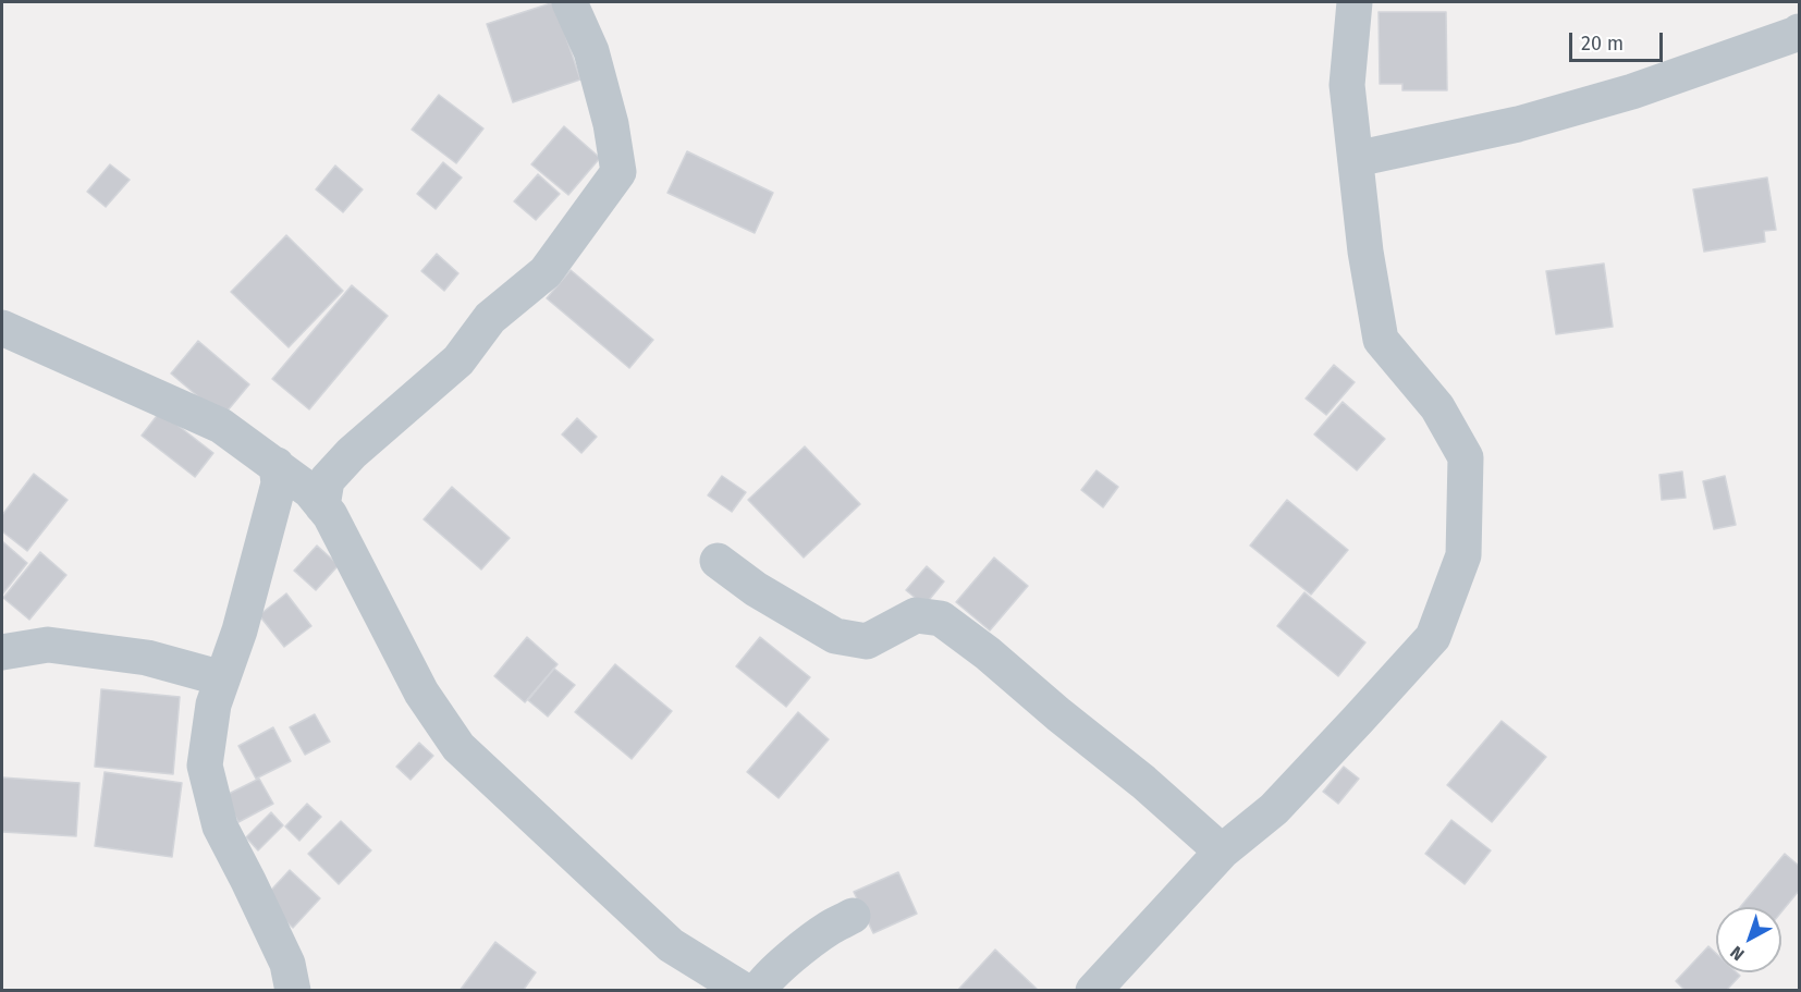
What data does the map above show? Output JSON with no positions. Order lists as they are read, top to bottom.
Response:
{
  "scale_bar": "20 m",
  "north": "bottom left"
}
